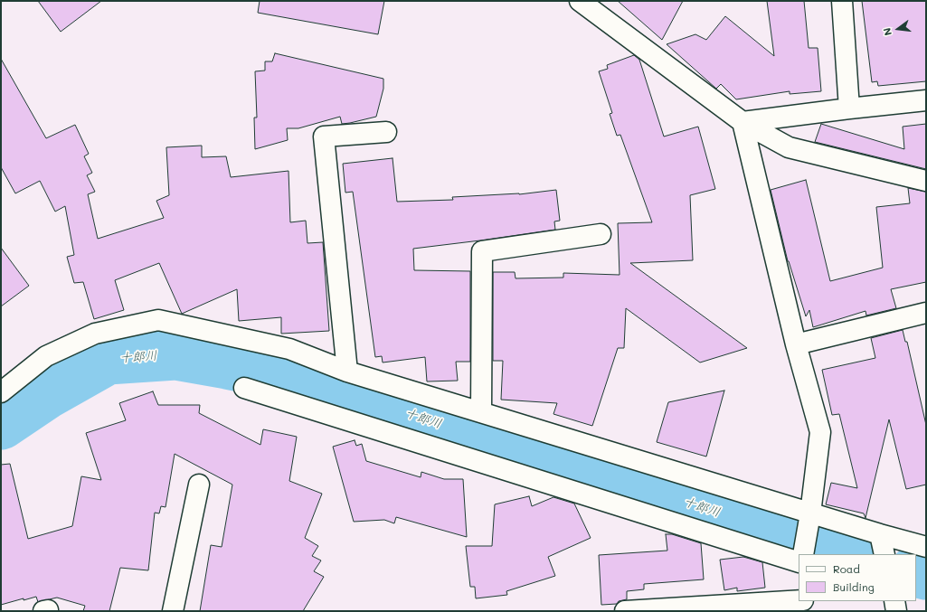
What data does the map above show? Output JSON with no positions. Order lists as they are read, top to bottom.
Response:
{
  "water": ["十郎川"],
  "legend": ["Road", "Building"],
  "north": "left"
}
